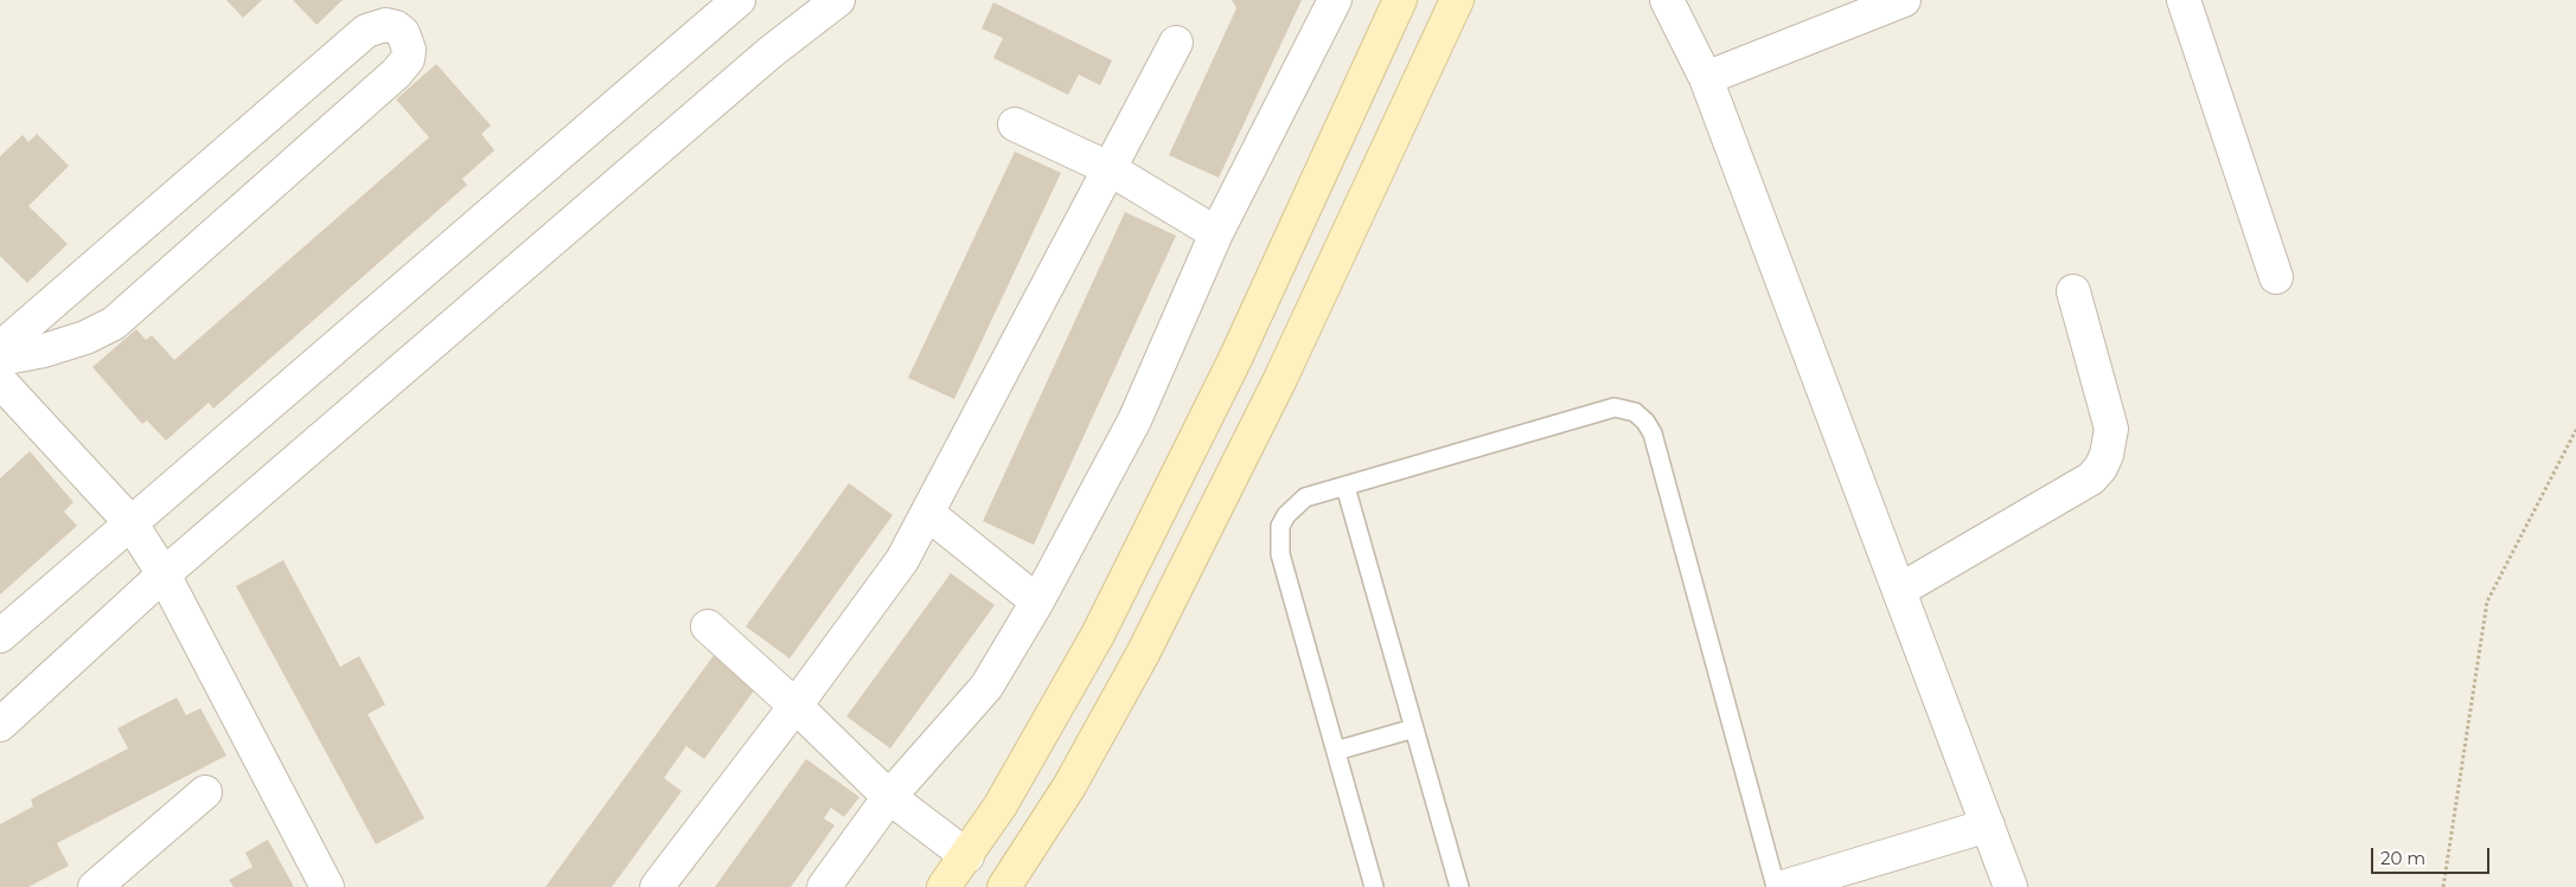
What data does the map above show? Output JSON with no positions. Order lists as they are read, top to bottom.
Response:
{
  "scale_bar": "20 m"
}
